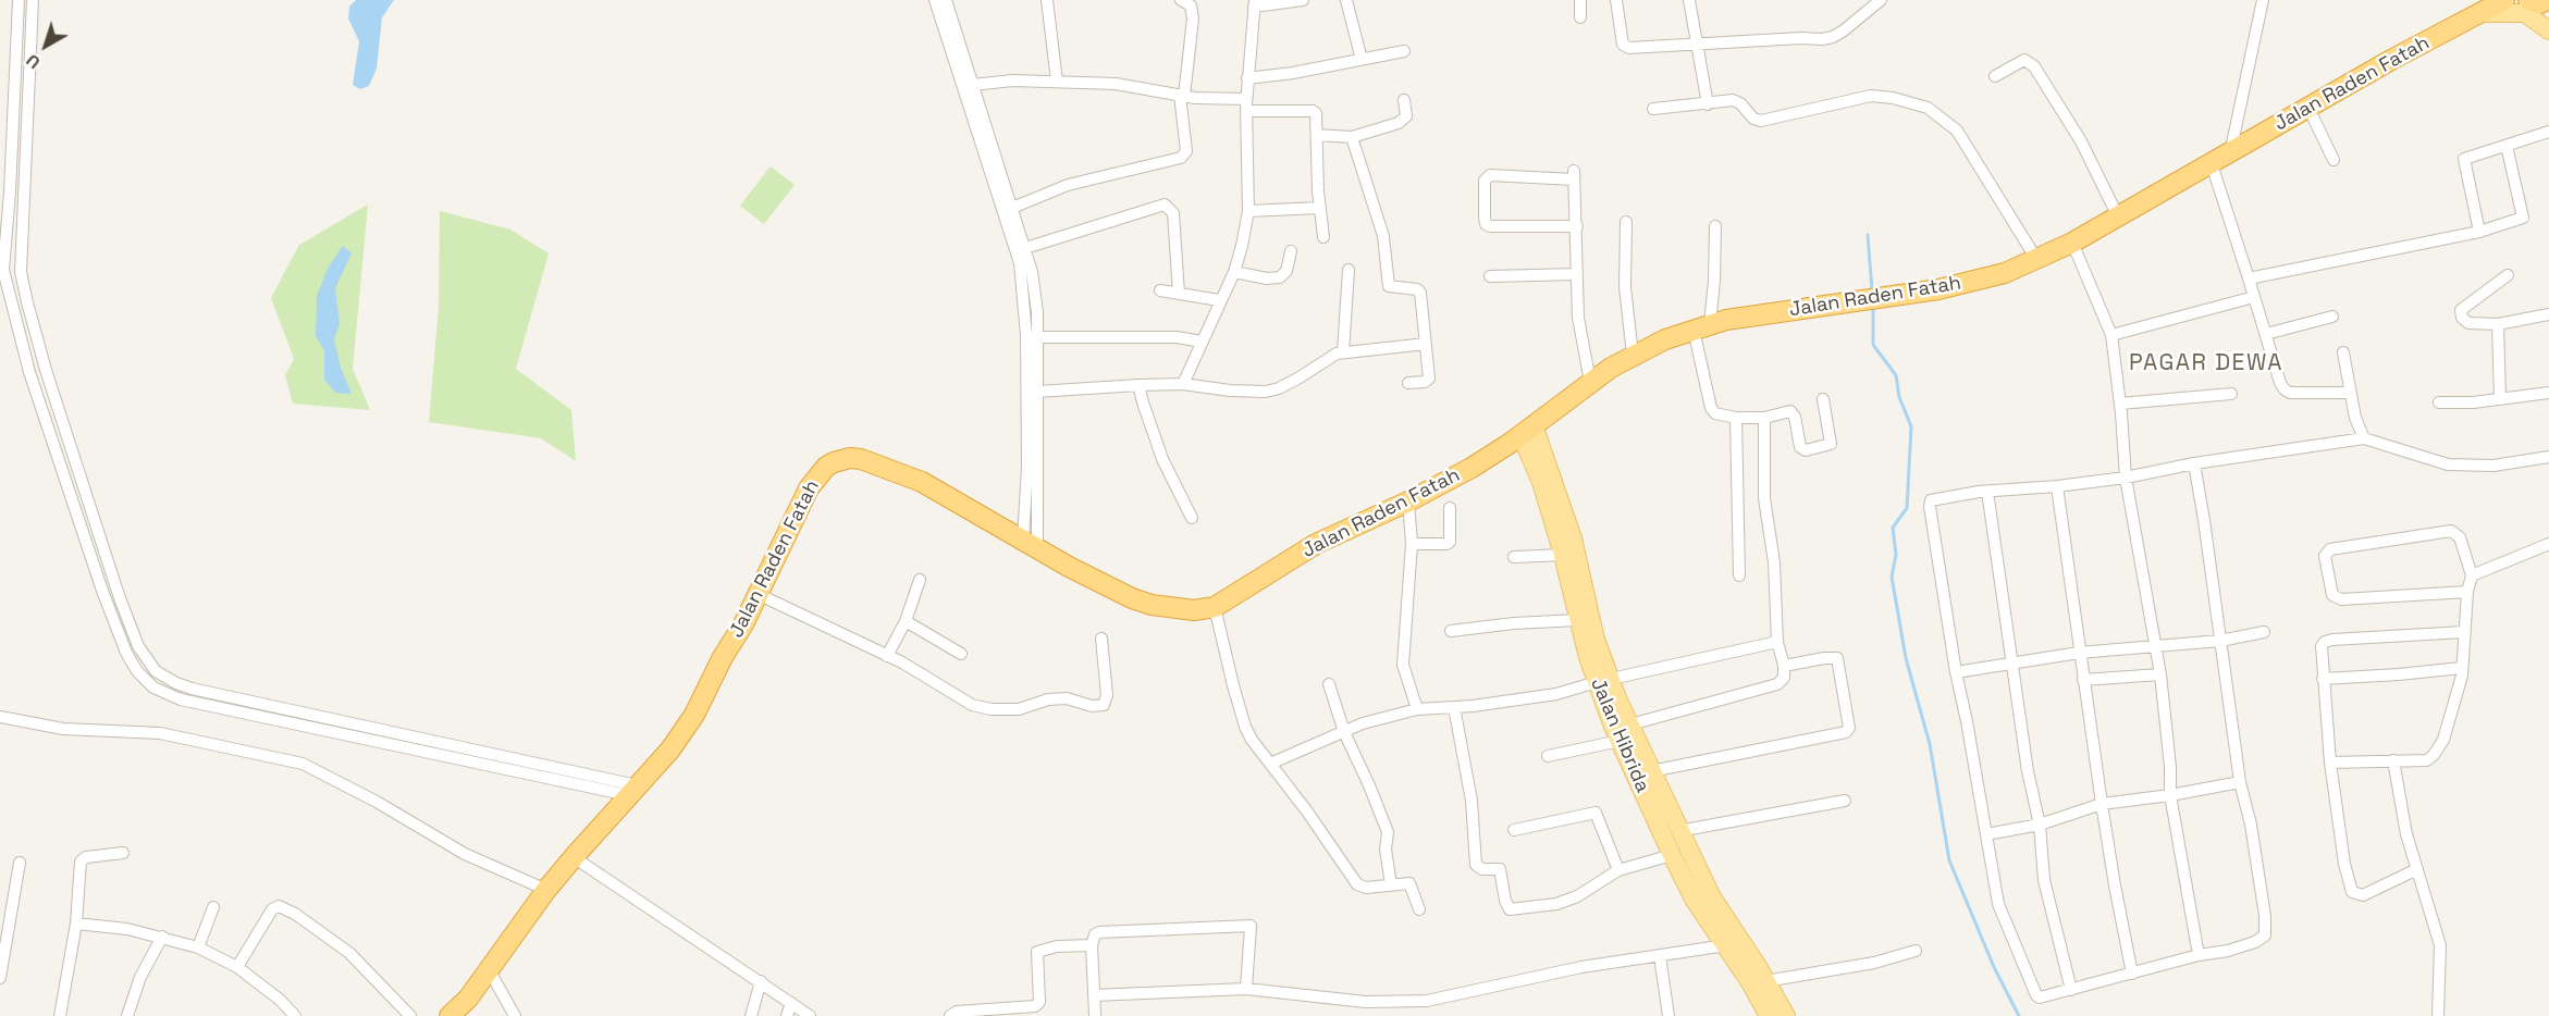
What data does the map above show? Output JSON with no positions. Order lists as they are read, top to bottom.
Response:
{
  "streets": {
    "highway": ["Jalan Raden Fatah"],
    "main road": ["Jalan Hibrida"]
  },
  "crossings": [
    ["Jalan Raden Fatah", "Jalan Hibrida"]
  ],
  "districts": ["PAGAR DEWA"],
  "north": "bottom left"
}
